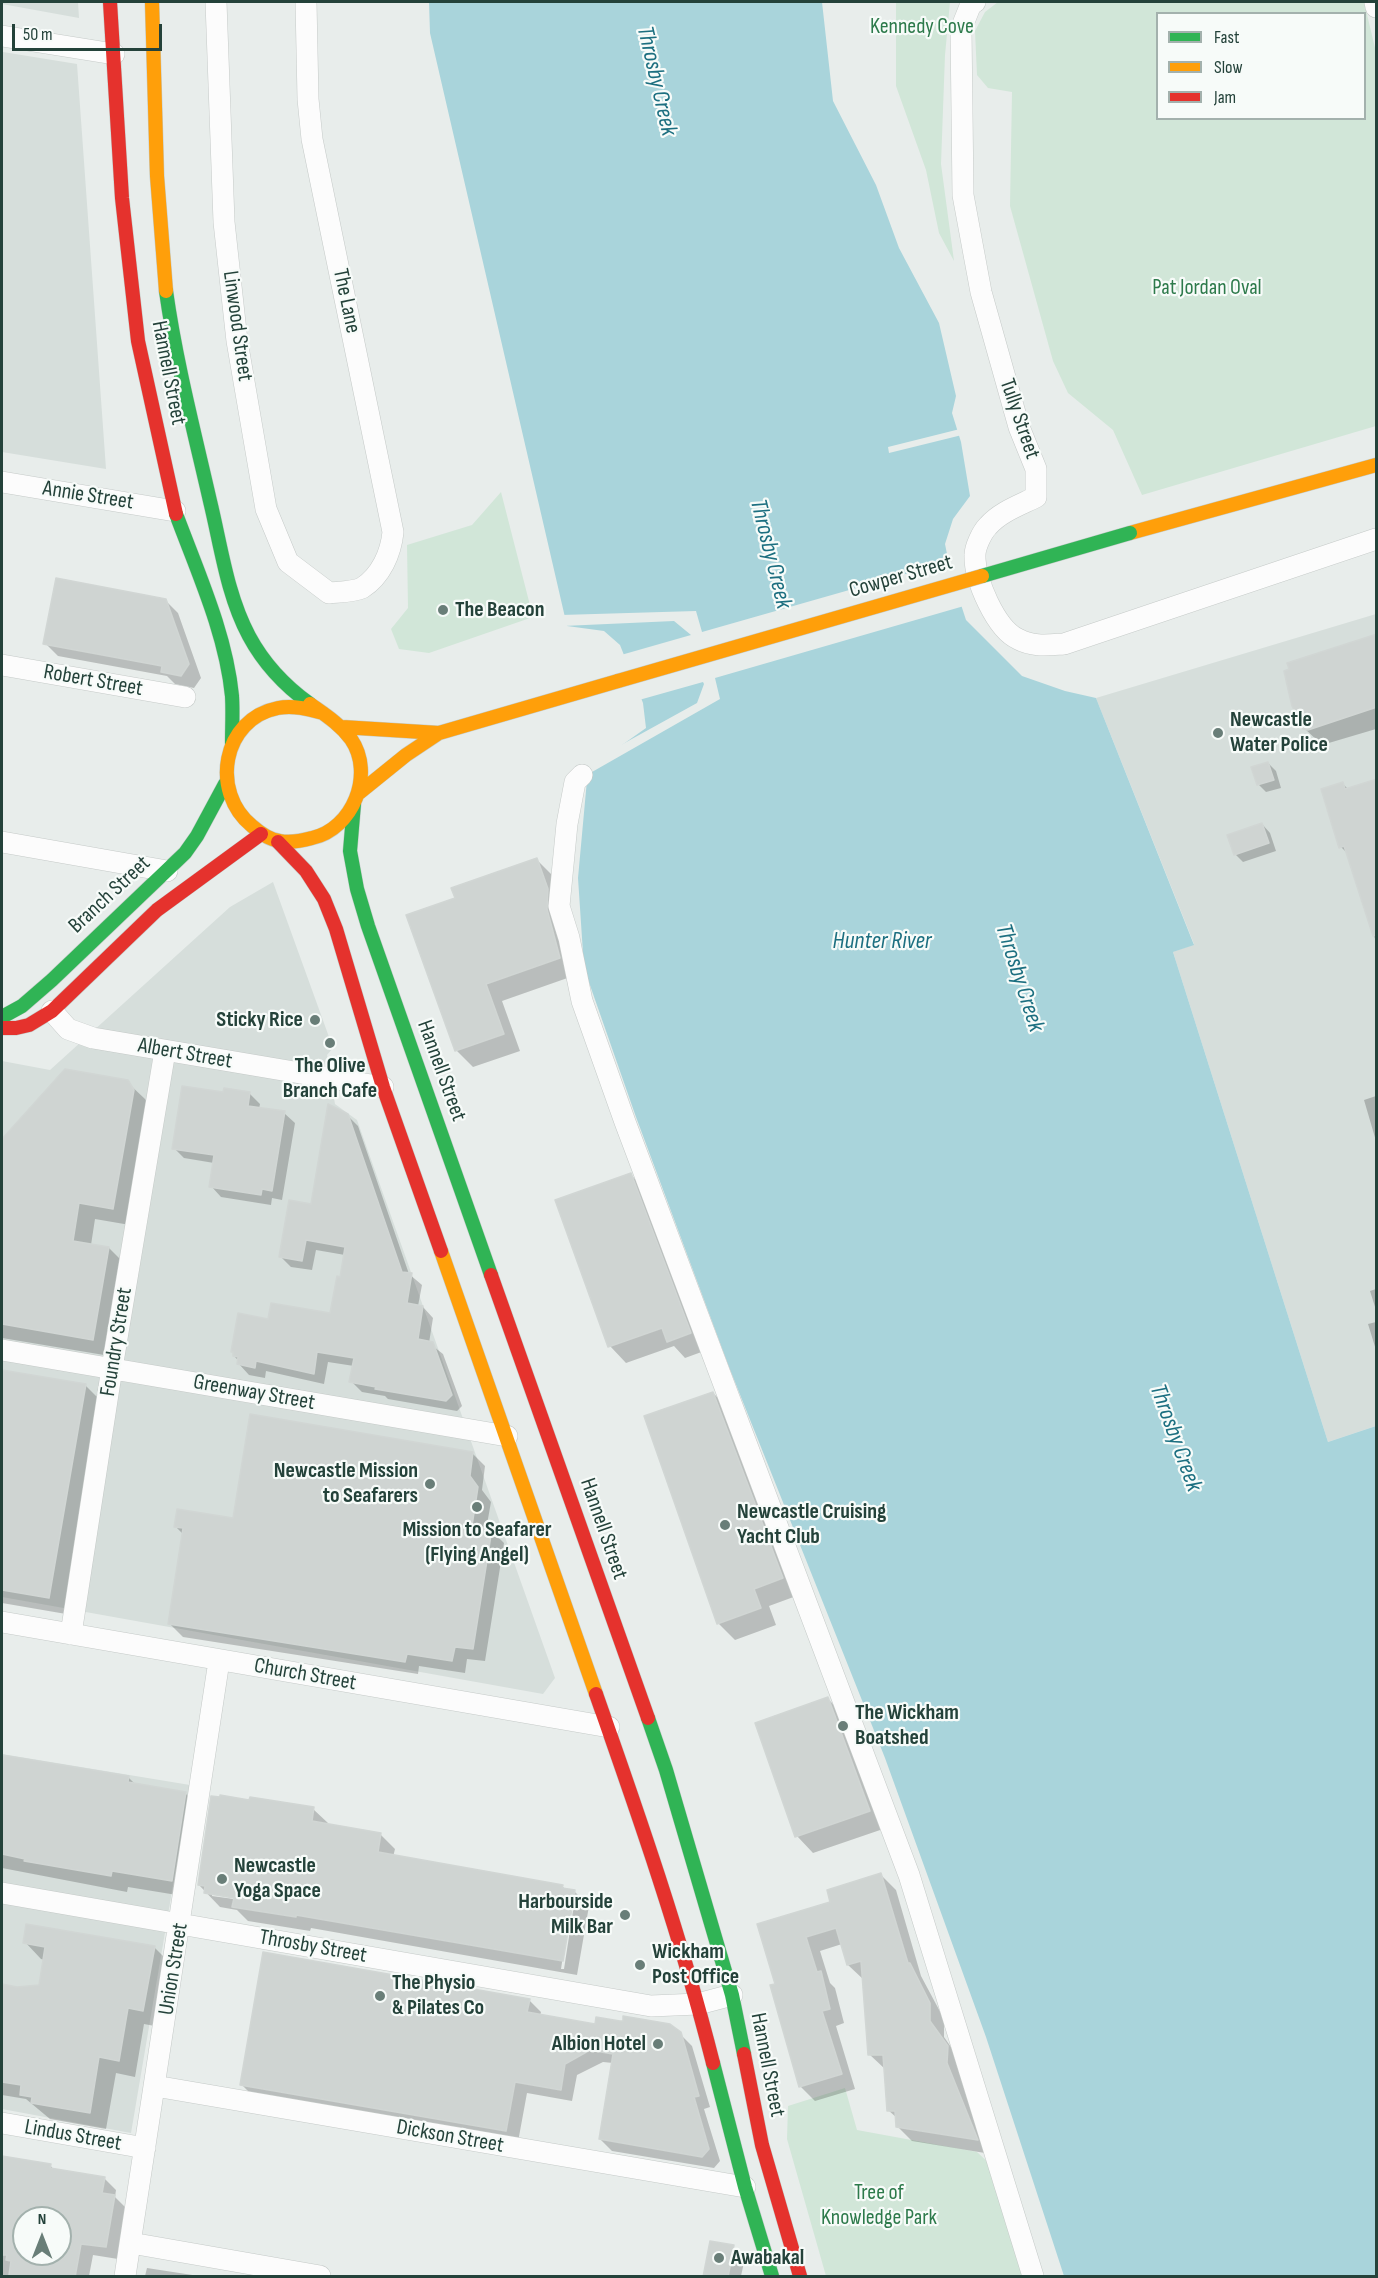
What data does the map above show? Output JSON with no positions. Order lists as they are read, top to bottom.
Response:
{
  "streets": {
    "main road": ["Hannell Street", "Cowper Street", "Branch Street"],
    "street": [
      "The Lane",
      "Linwood Street",
      "Tully Street",
      "Annie Street",
      "Robert Street",
      "Albert Street",
      "Foundry Street",
      "Greenway Street",
      "Church Street",
      "Throsby Street",
      "Union Street",
      "Lindus Street",
      "Dickson Street"
    ]
  },
  "crossings": [
    ["The Lane", "Linwood Street"],
    ["Hannell Street", "Annie Street"],
    ["Hannell Street", "Cowper Street"],
    ["Hannell Street", "Branch Street"],
    ["Hannell Street", "Throsby Street"],
    ["Cowper Street", "Branch Street"],
    ["Branch Street", "Albert Street"],
    ["Albert Street", "Foundry Street"],
    ["Foundry Street", "Greenway Street"],
    ["Foundry Street", "Church Street"],
    ["Church Street", "Union Street"],
    ["Throsby Street", "Union Street"],
    ["Union Street", "Lindus Street"],
    ["Union Street", "Dickson Street"]
  ],
  "water": ["Throsby Creek", "Hunter River"],
  "parks": ["Kennedy Cove", "Pat Jordan Oval", "Tree of Knowledge Park"],
  "places": [
    "The Beacon",
    "Newcastle Water Police",
    "Sticky Rice",
    "The Olive Branch Cafe",
    "Newcastle Mission to Seafarers",
    "Mission to Seafarer (Flying Angel)",
    "Newcastle Cruising Yacht Club",
    "The Wickham Boatshed",
    "Newcastle Yoga Space",
    "Harbourside Milk Bar",
    "Wickham Post Office",
    "The Physio & Pilates Co",
    "Albion Hotel",
    "Awabakal"
  ],
  "legend": ["Fast", "Slow", "Jam"],
  "scale_bar": "50 m",
  "north": "top"
}
